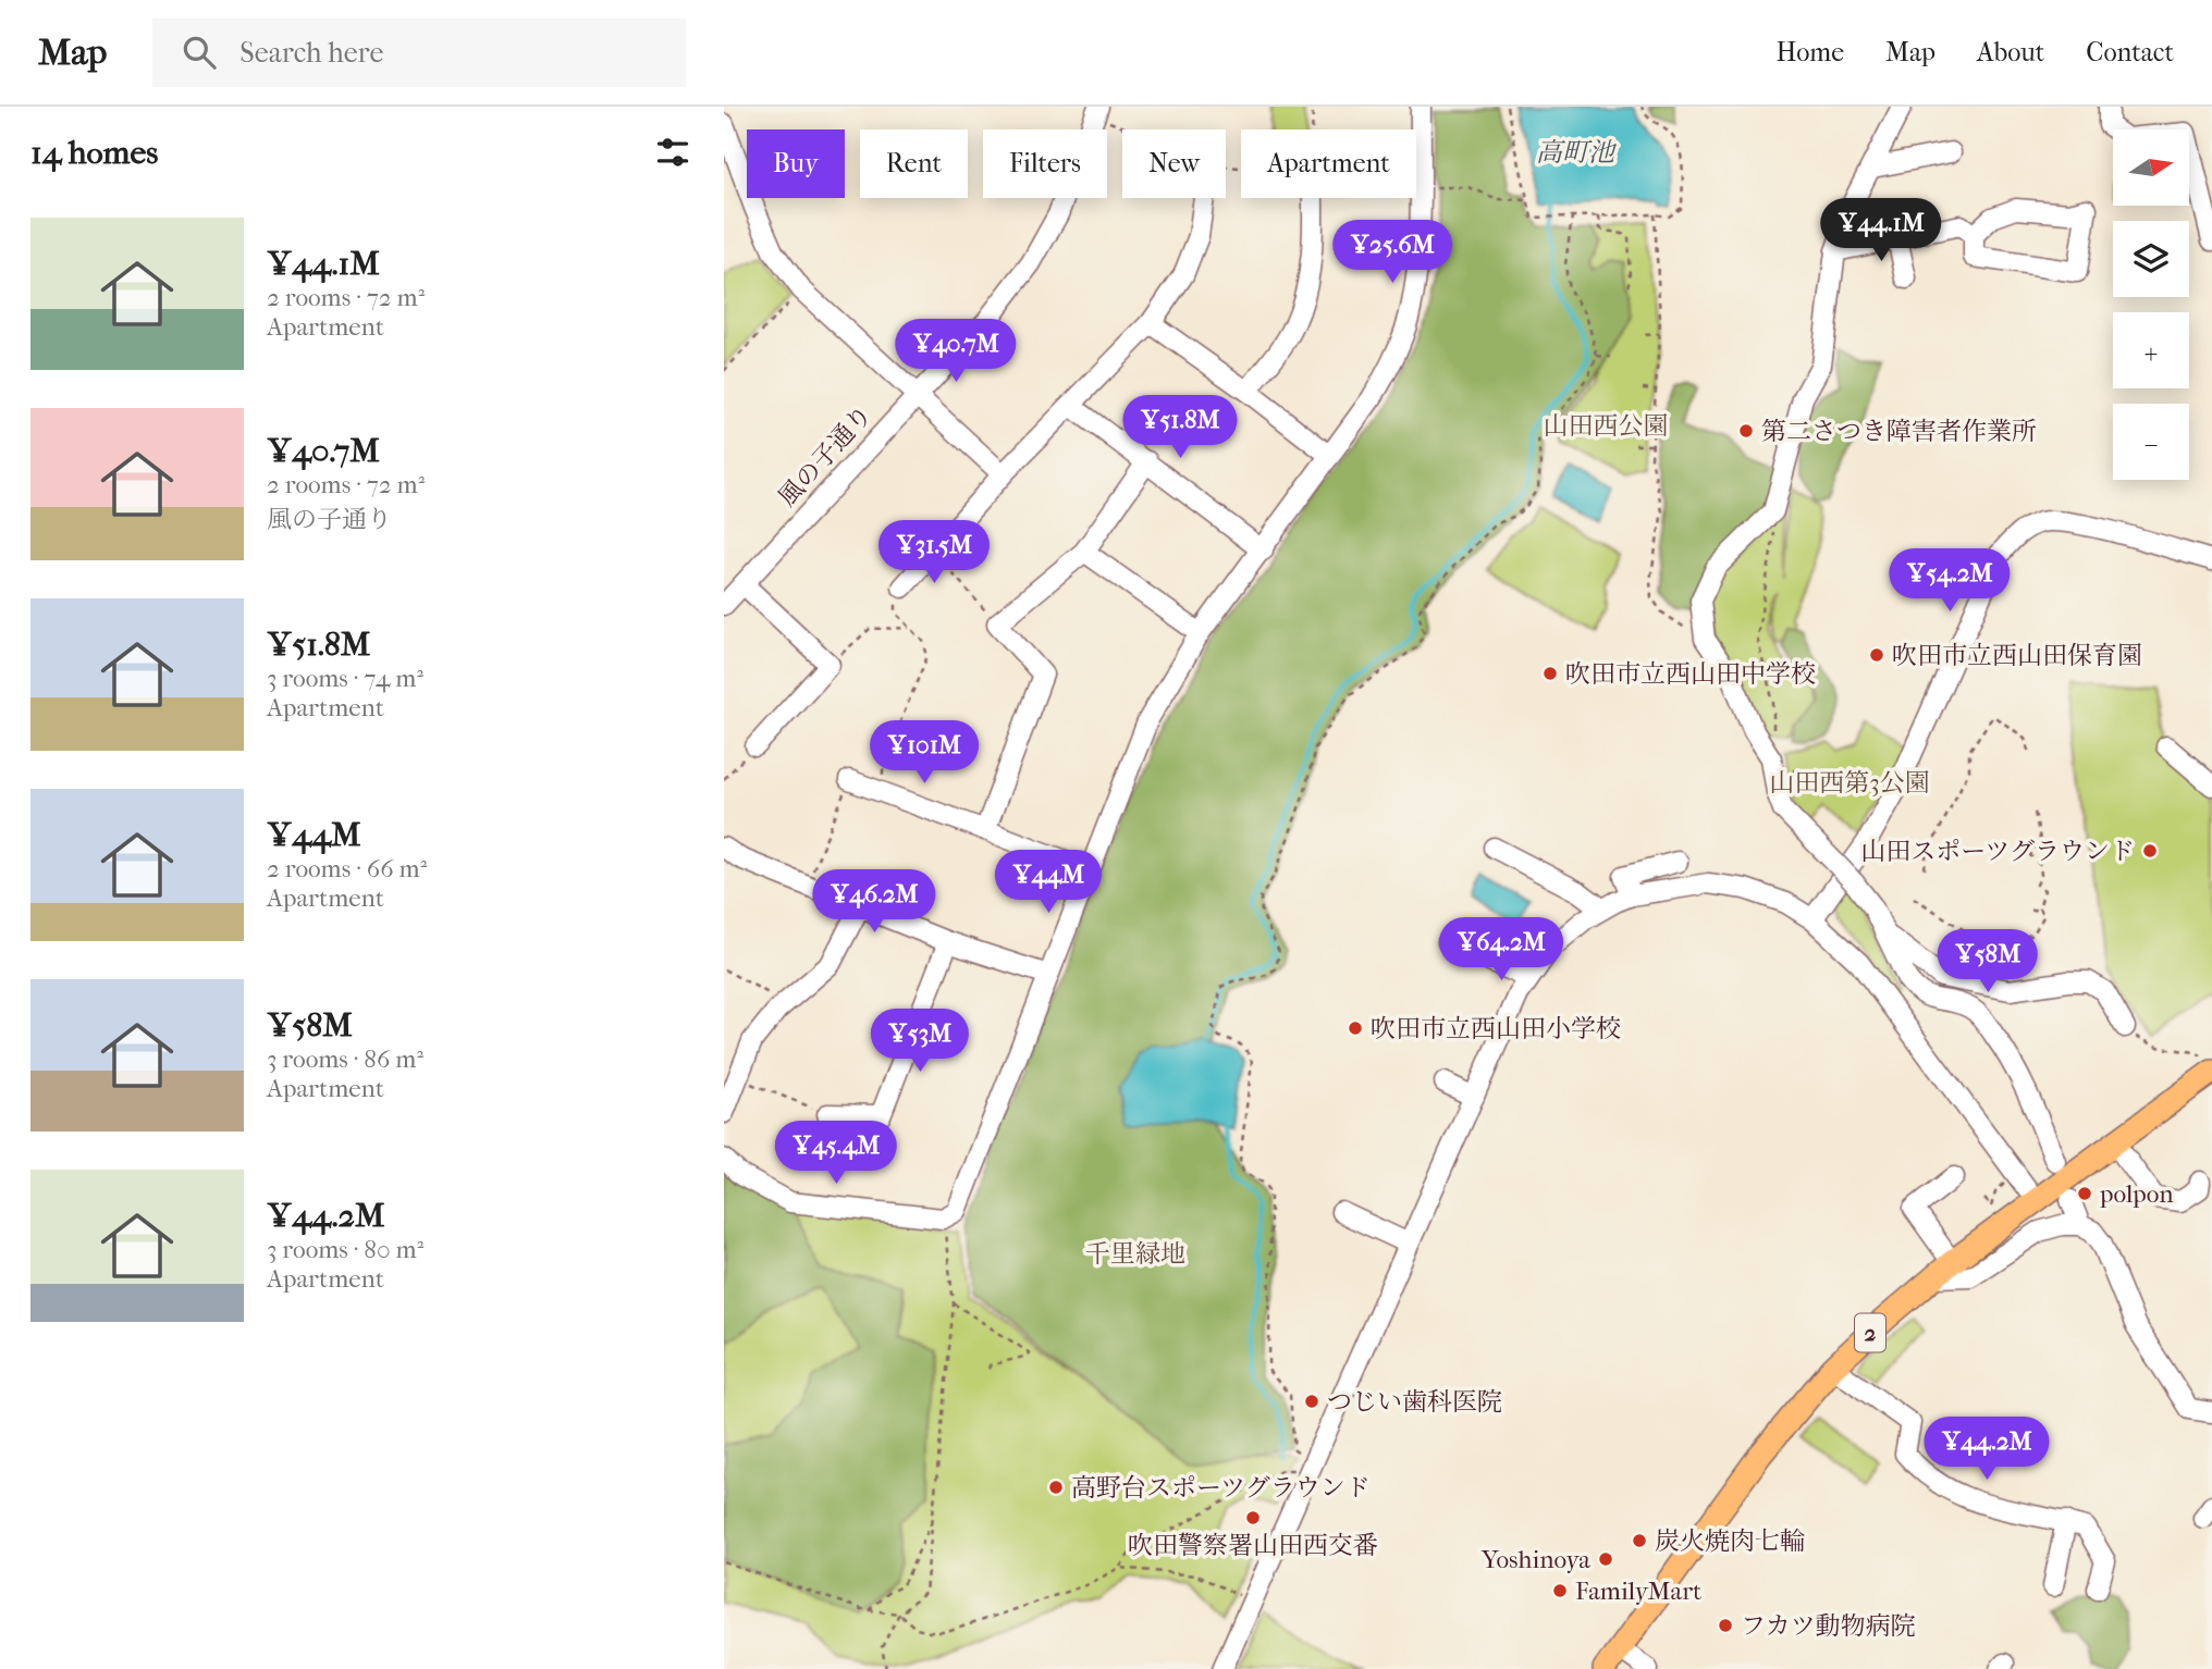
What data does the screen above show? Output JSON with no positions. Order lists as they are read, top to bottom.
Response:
{
  "streets": {
    "main road": ["2"],
    "street": ["風の子通り"]
  },
  "water": ["高町池"],
  "parks": ["山田西公園", "山田西第3公園", "千里緑地"],
  "places": [
    "第二さつき障害者作業所",
    "吹田市立西山田保育園",
    "吹田市立西山田中学校",
    "山田スポーツグラウンド",
    "吹田市立西山田小学校",
    "polpon",
    "つじい歯科医院",
    "高野台スポーツグラウンド",
    "吹田警察署山田西交番",
    "炭火焼肉七輪",
    "Yoshinoya",
    "FamilyMart",
    "フカツ動物病院"
  ],
  "north": "right",
  "page": {
    "header": "Map",
    "search": "Search here",
    "nav": [
      "Home",
      "Map",
      "About",
      "Contact"
    ],
    "heading": "14 homes",
    "map_buttons": ["+", "−"],
    "chip": [
      "Buy",
      "Rent",
      "Filters",
      "New",
      "Apartment"
    ],
    "list": [
      {
        "name": "¥44.1M",
        "note": "2 rooms · 72 m² · Apartment"
      },
      {
        "name": "¥40.7M",
        "note": "2 rooms · 72 m² · 風の子通り"
      },
      {
        "name": "¥51.8M",
        "note": "3 rooms · 74 m² · Apartment"
      },
      {
        "name": "¥44M",
        "note": "2 rooms · 66 m² · Apartment"
      },
      {
        "name": "¥58M",
        "note": "3 rooms · 86 m² · Apartment"
      },
      {
        "name": "¥44.2M",
        "note": "3 rooms · 80 m² · Apartment"
      }
    ],
    "price": [
      "¥44.1M",
      "¥25.6M",
      "¥40.7M",
      "¥51.8M",
      "¥31.5M",
      "¥54.2M",
      "¥101M",
      "¥44M",
      "¥46.2M",
      "¥64.2M",
      "¥58M",
      "¥53M",
      "¥45.4M",
      "¥44.2M"
    ]
  }
}
